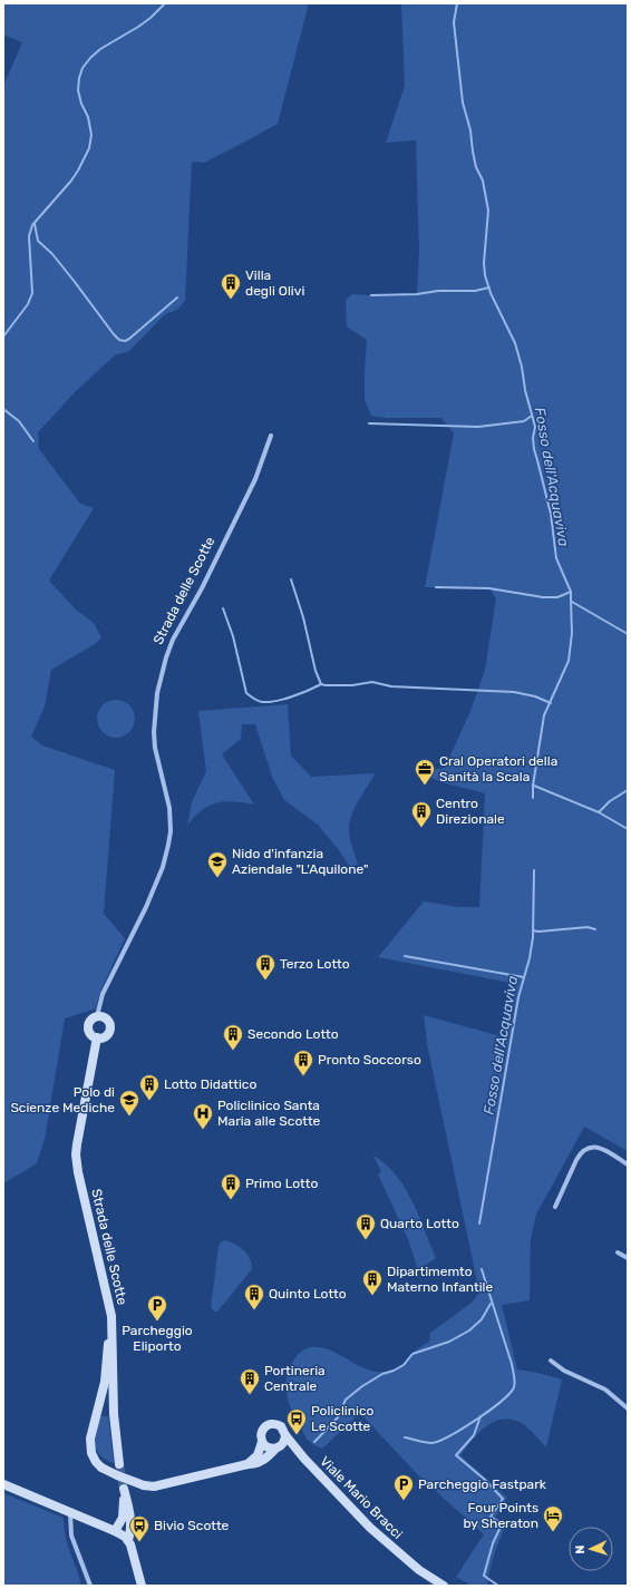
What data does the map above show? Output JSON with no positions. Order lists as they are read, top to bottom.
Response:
{
  "streets": {
    "street": ["Strada delle Scotte", "Viale Mario Bracci"]
  },
  "water": ["Fosso dell'Acquaviva"],
  "places": {
    "building": [
      "Villa degli Olivi",
      "Centro Direzionale",
      "Terzo Lotto",
      "Secondo Lotto",
      "Pronto Soccorso",
      "Lotto Didattico",
      "Primo Lotto",
      "Quarto Lotto",
      "Dipartimemto Materno Infantile",
      "Quinto Lotto",
      "Portineria Centrale"
    ],
    "office": ["Cral Operatori della Sanità la Scala"],
    "school or university": ["Nido d'infanzia Aziendale \"L'Aquilone\"", "Polo di Scienze Mediche"],
    "hospital": ["Policlinico Santa Maria alle Scotte"],
    "parking": ["Parcheggio Eliporto", "Parcheggio Fastpark"],
    "bus stop": ["Policlinico Le Scotte", "Bivio Scotte"],
    "hotel": ["Four Points by Sheraton"]
  },
  "north": "left"
}
